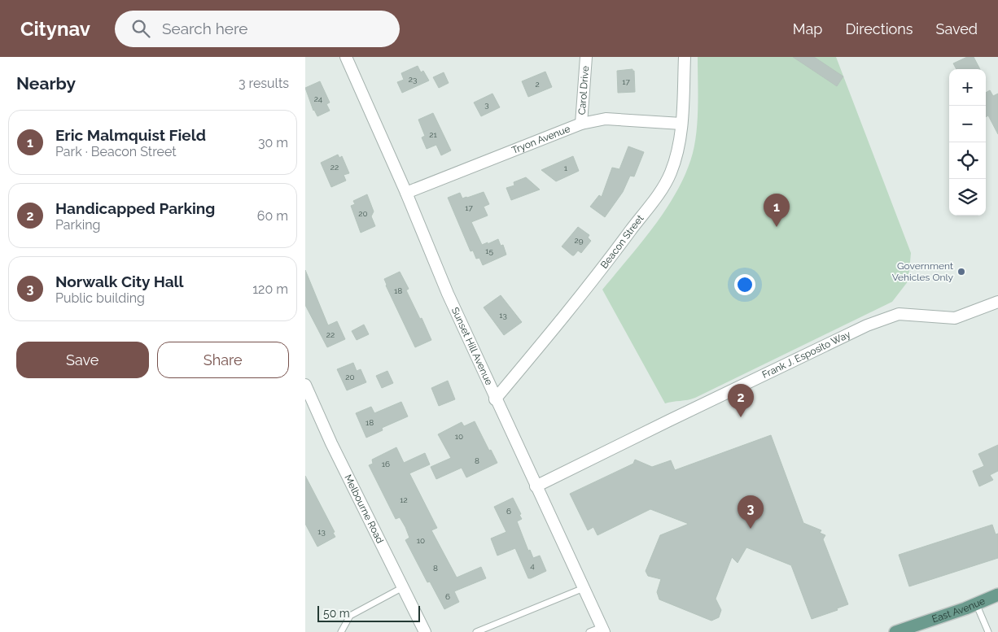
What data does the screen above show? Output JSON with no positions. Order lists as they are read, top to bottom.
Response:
{
  "streets": {
    "main road": ["East Avenue"],
    "street": [
      "Carol Drive",
      "Tryon Avenue",
      "Beacon Street",
      "Sunset Hill Avenue",
      "Frank J. Esposito Way",
      "Melbourne Road"
    ]
  },
  "crossings": [
    ["Carol Drive", "Tryon Avenue"],
    ["Tryon Avenue", "Beacon Street"],
    ["Tryon Avenue", "Sunset Hill Avenue"],
    ["Beacon Street", "Sunset Hill Avenue"],
    ["Sunset Hill Avenue", "Frank J. Esposito Way"]
  ],
  "places": ["Government Vehicles Only"],
  "house_numbers": [
    "23",
    "17",
    "2",
    "24",
    "3",
    "21",
    "22",
    "1",
    "17",
    "20",
    "29",
    "15",
    "18",
    "13",
    "22",
    "20",
    "18",
    "10",
    "8",
    "16",
    "12",
    "6",
    "13",
    "10",
    "4",
    "8",
    "6"
  ],
  "scale_bar": "50 m",
  "page": {
    "header": "Citynav",
    "search": "Search here",
    "nav": ["Map", "Directions", "Saved"],
    "heading": ["Nearby", "3 results"],
    "map_buttons": ["+", "−"],
    "list": [
      {
        "mark": "1",
        "name": "Eric Malmquist Field",
        "note": "Park · Beacon Street",
        "value": "30 m"
      },
      {
        "mark": "2",
        "name": "Handicapped Parking",
        "note": "Parking",
        "value": "60 m"
      },
      {
        "mark": "3",
        "name": "Norwalk City Hall",
        "note": "Public building",
        "value": "120 m"
      }
    ],
    "pins": ["1", "2", "3"],
    "buttons": ["Save", "Share"],
    "scale": "50 m"
  }
}
